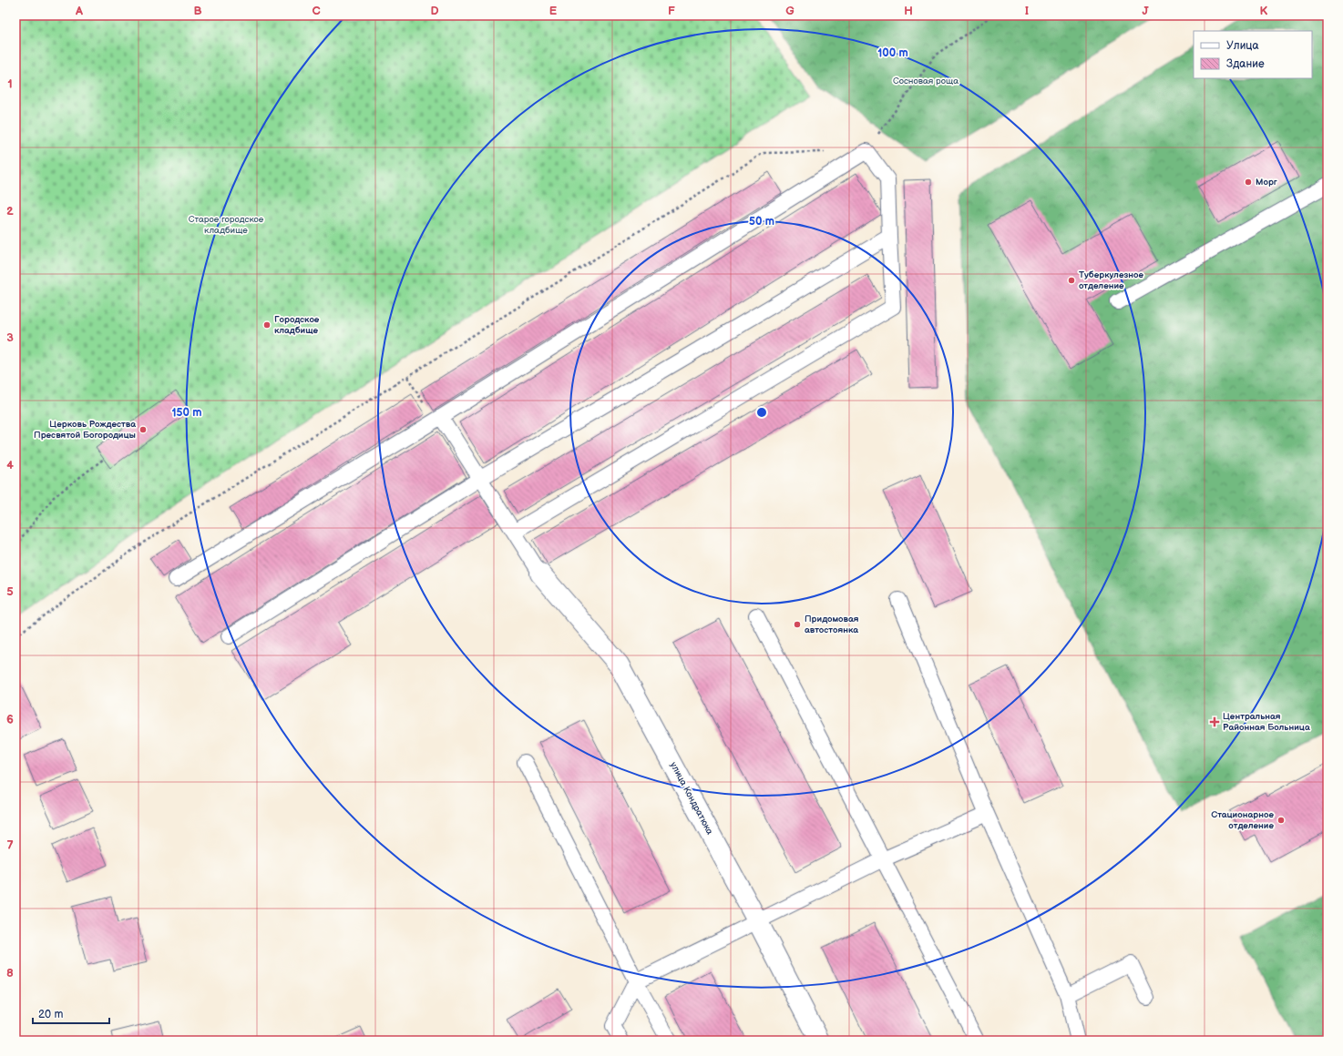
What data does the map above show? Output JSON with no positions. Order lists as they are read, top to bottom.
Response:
{
  "streets": {
    "street": ["улица Кондратюка"]
  },
  "parks": ["Сосновая роща", "Старое городское кладбище"],
  "places": {
    "other": [
      "Морг",
      "Туберкулезное отделение",
      "Городское кладбище",
      "Церковь Рождества Пресвятой Богородицы",
      "Придомовая автостоянка",
      "Стационарное отделение"
    ],
    "health": ["Центральная Районная Больница"]
  },
  "legend": ["Улица", "Здание"],
  "scale_bar": "20 m",
  "grid": {
    "columns": [
      "A",
      "B",
      "C",
      "D",
      "E",
      "F",
      "G",
      "H",
      "I",
      "J",
      "K"
    ],
    "rows": [
      "1",
      "2",
      "3",
      "4",
      "5",
      "6",
      "7",
      "8"
    ]
  },
  "rings": ["100 m", "50 m", "150 m"]
}
